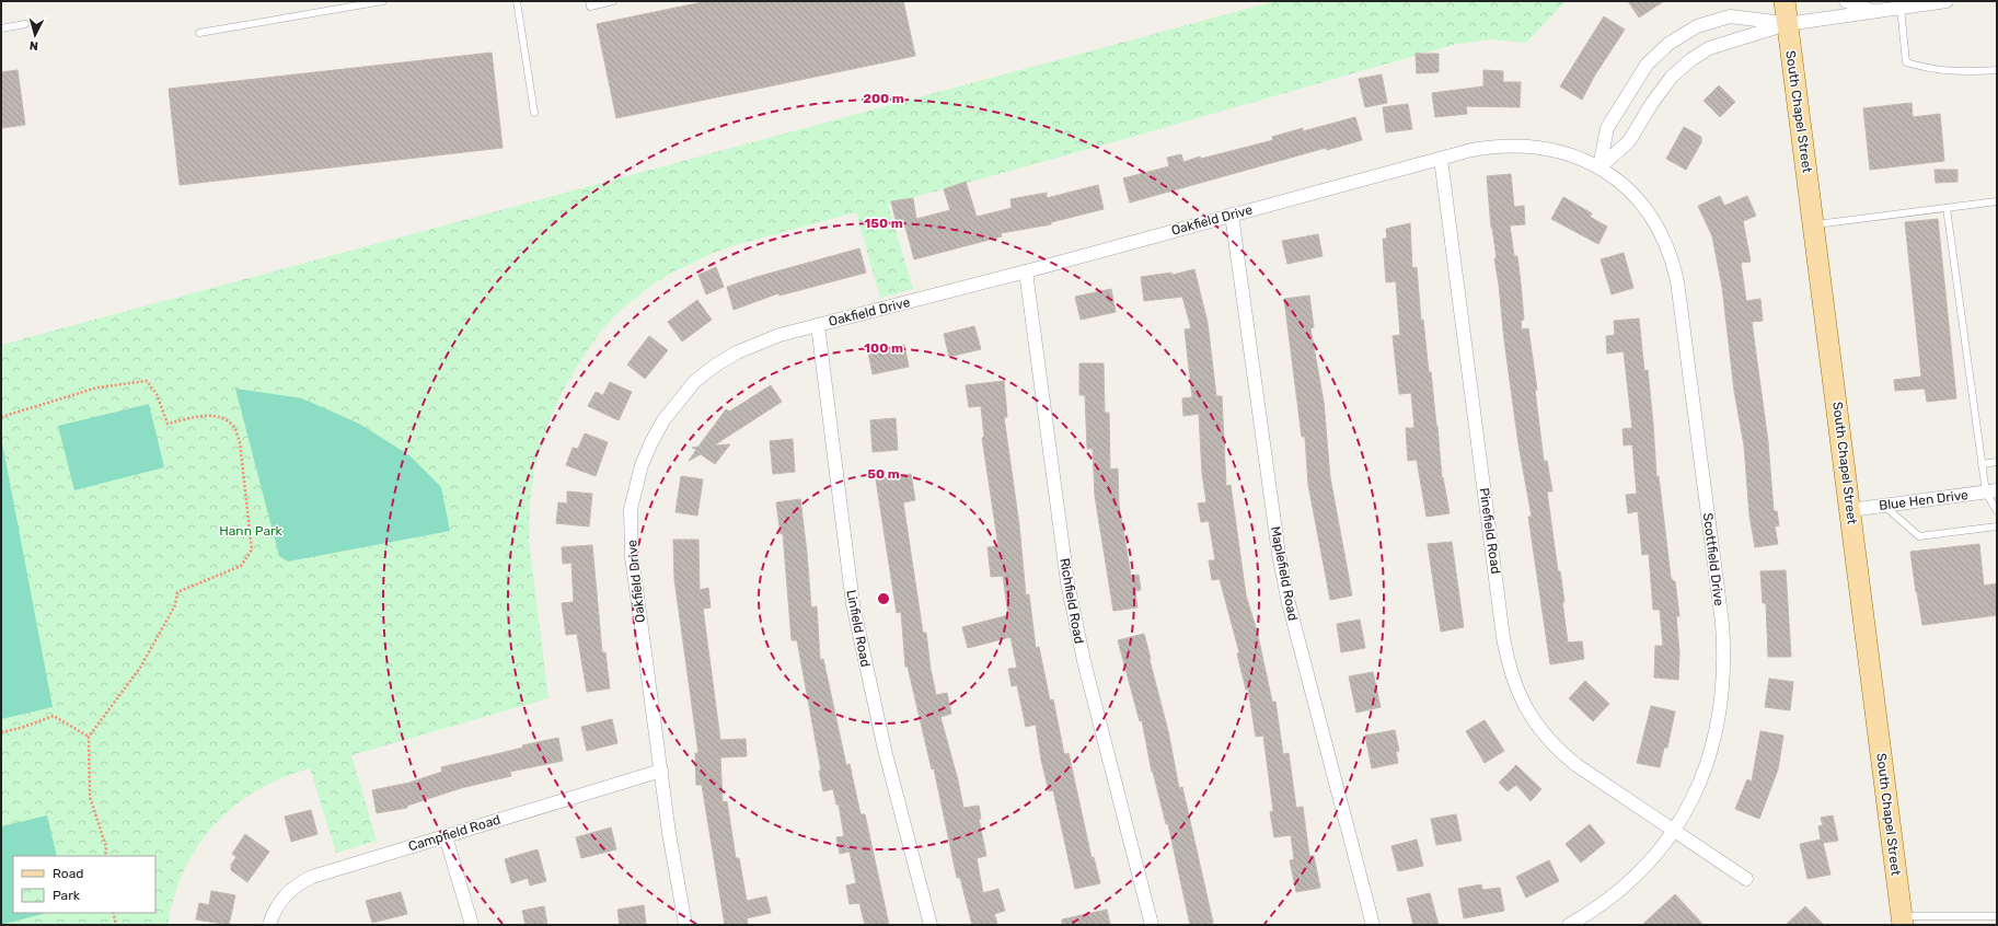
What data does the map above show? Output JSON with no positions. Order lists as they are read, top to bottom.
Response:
{
  "streets": {
    "main road": ["South Chapel Street"],
    "street": [
      "Oakfield Drive",
      "Blue Hen Drive",
      "Pinefield Road",
      "Scottfield Drive",
      "Maplefield Road",
      "Richfield Road",
      "Linfield Road",
      "Campfield Road"
    ]
  },
  "crossings": [
    ["South Chapel Street", "Blue Hen Drive"],
    ["Oakfield Drive", "Pinefield Road"],
    ["Oakfield Drive", "Scottfield Drive"],
    ["Oakfield Drive", "Maplefield Road"],
    ["Oakfield Drive", "Richfield Road"],
    ["Oakfield Drive", "Linfield Road"],
    ["Oakfield Drive", "Campfield Road"],
    ["Pinefield Road", "Scottfield Drive"]
  ],
  "parks": ["Hann Park"],
  "legend": ["Road", "Park"],
  "north": "bottom",
  "rings": [
    "200 m",
    "150 m",
    "100 m",
    "50 m"
  ]
}
